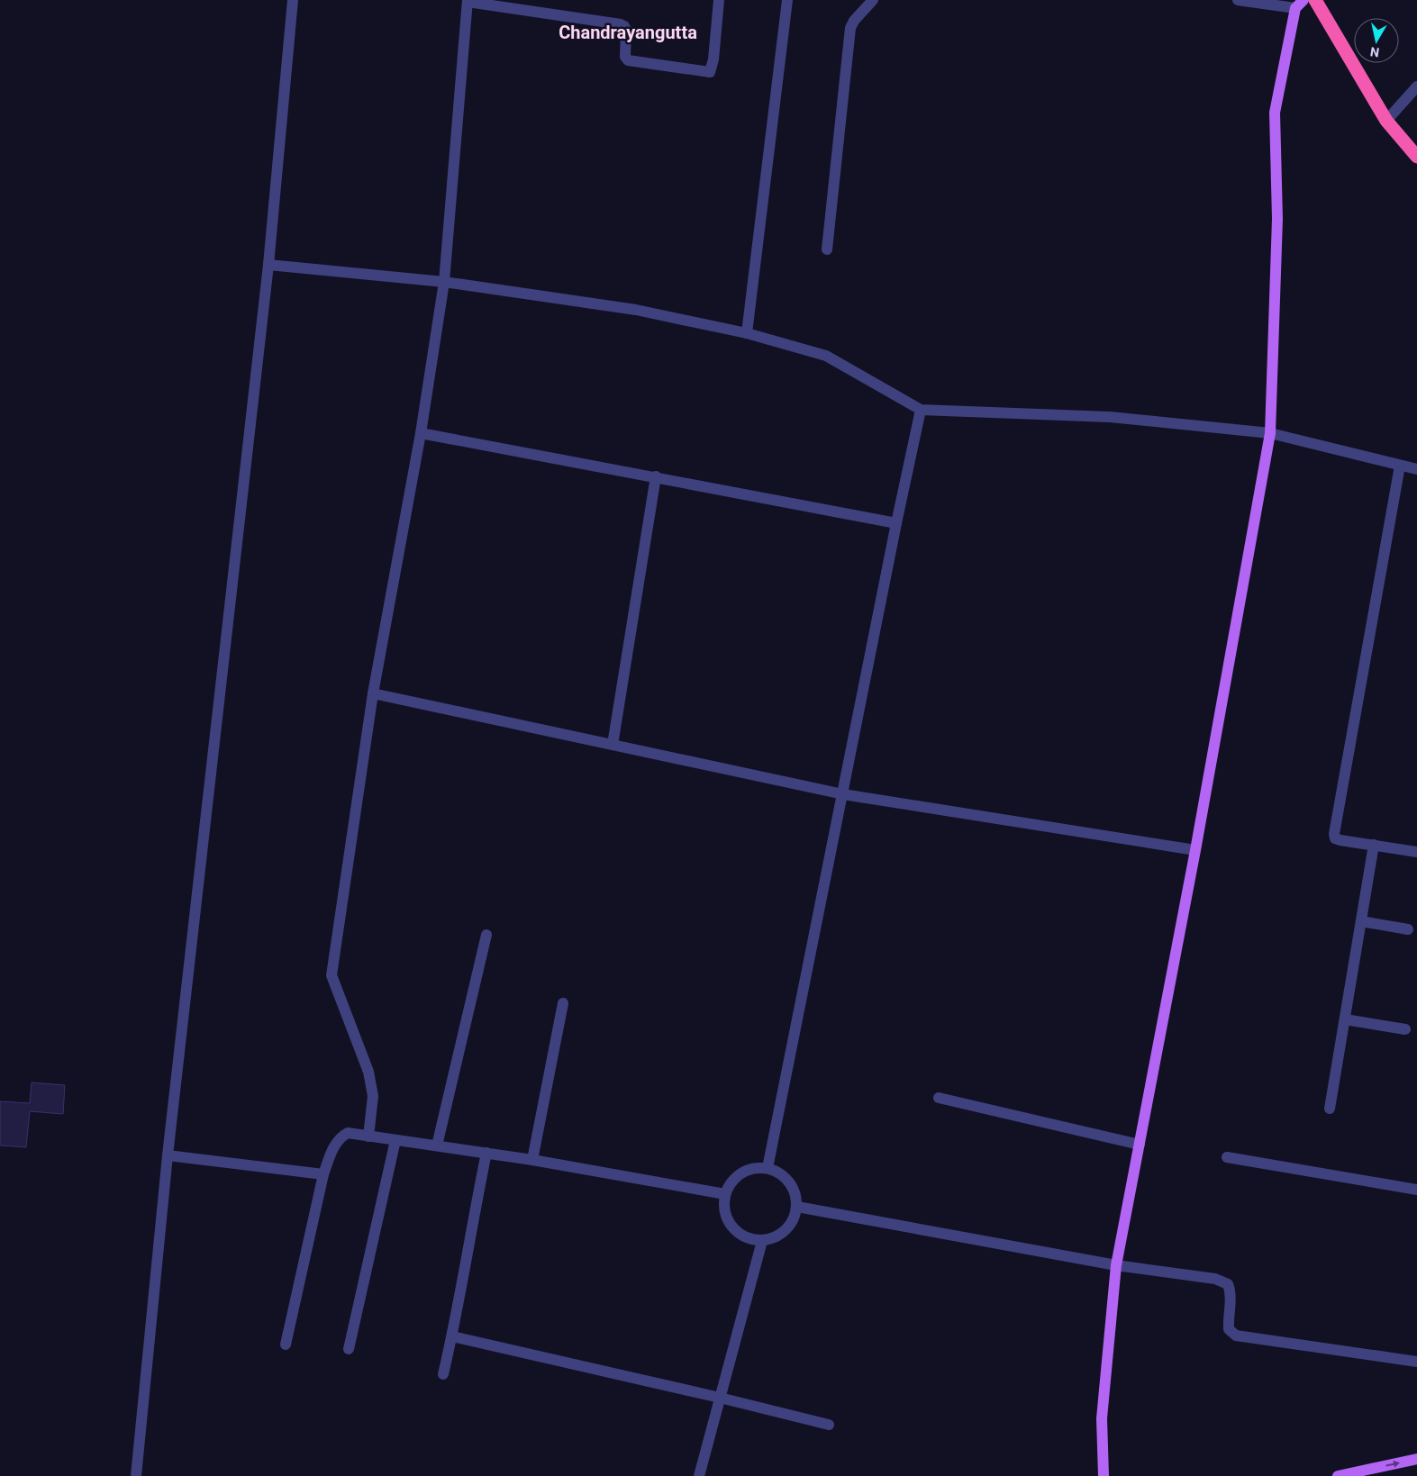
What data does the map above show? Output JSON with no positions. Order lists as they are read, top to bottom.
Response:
{
  "districts": ["Chandrayangutta"],
  "north": "bottom"
}
